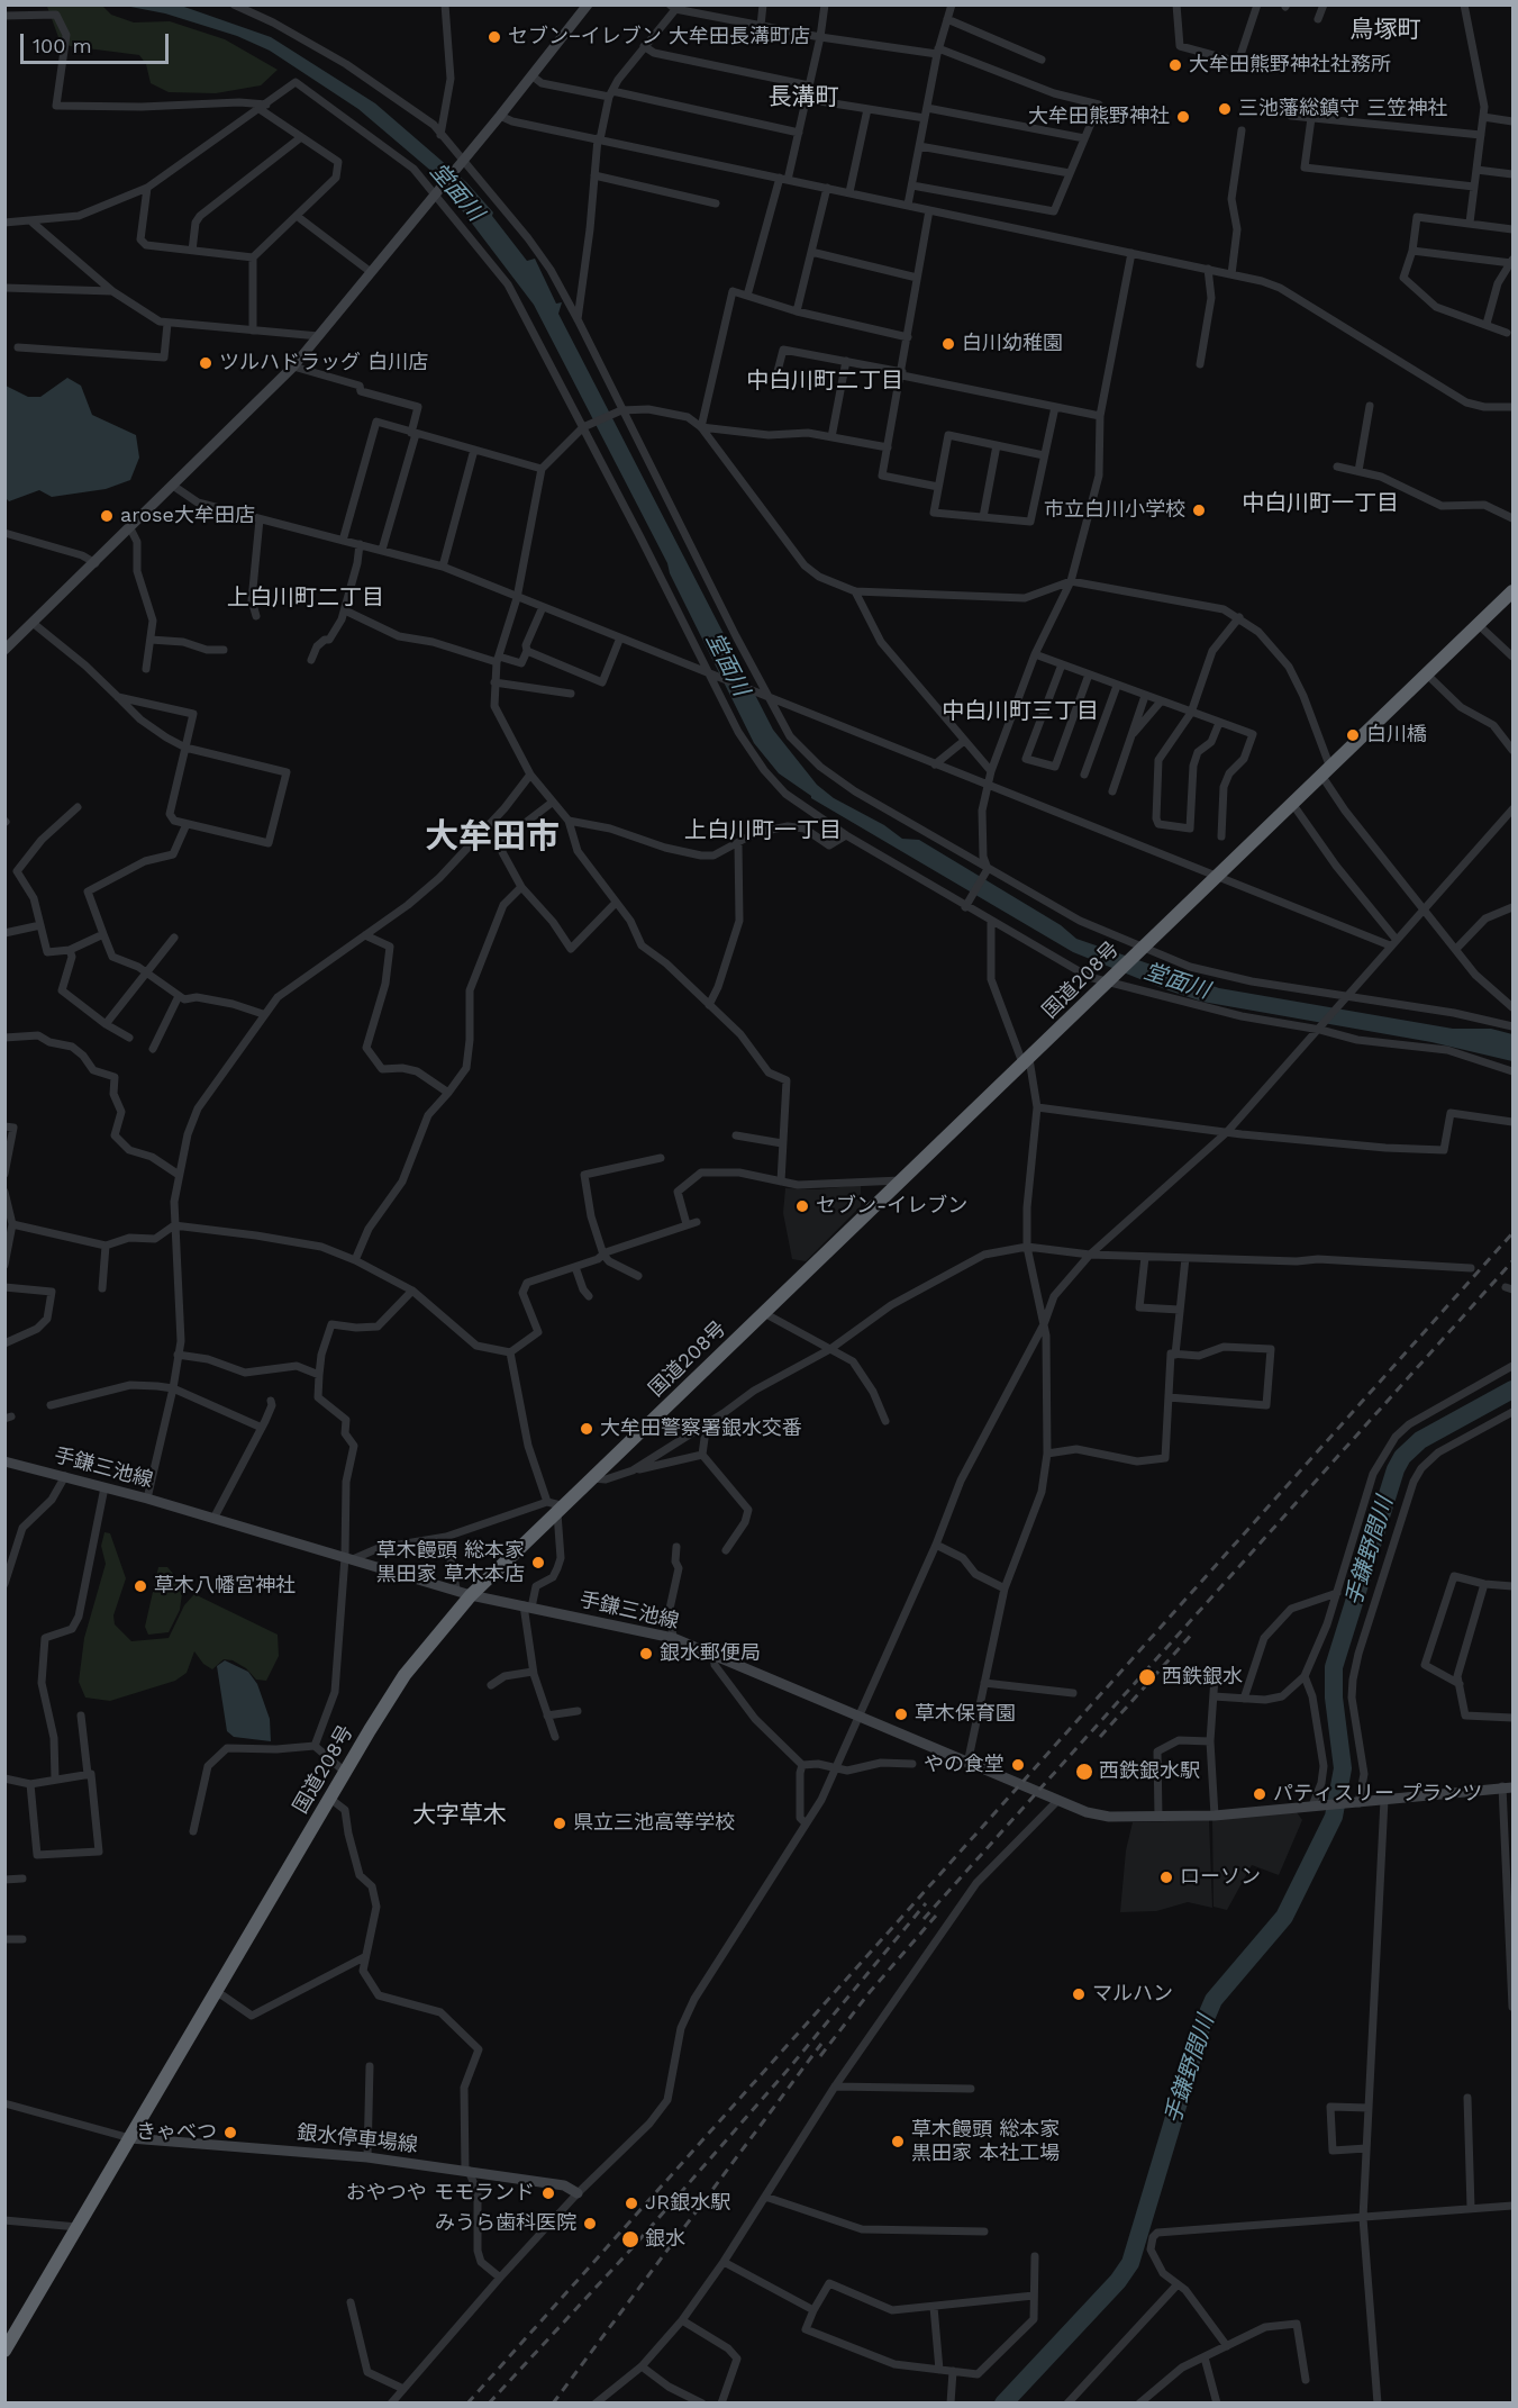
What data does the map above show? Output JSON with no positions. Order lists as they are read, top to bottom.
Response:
{
  "streets": {
    "highway": ["国道208号"],
    "main road": ["手鎌三池線", "銀水停車場線"]
  },
  "crossings": [
    ["国道208号", "手鎌三池線"],
    ["国道208号", "銀水停車場線"]
  ],
  "districts": [
    "鳥塚町",
    "長溝町",
    "中白川町二丁目",
    "中白川町一丁目",
    "上白川町二丁目",
    "中白川町三丁目",
    "上白川町一丁目",
    "大牟田市",
    "大字草木"
  ],
  "water": ["堂面川", "手鎌野間川"],
  "places": [
    "セブン−イレブン 大牟田長溝町店",
    "大牟田熊野神社社務所",
    "三池藩総鎮守 三笠神社",
    "大牟田熊野神社",
    "白川幼稚園",
    "ツルハドラッグ 白川店",
    "市立白川小学校",
    "arose大牟田店",
    "白川橋",
    "セブン-イレブン",
    "大牟田警察署銀水交番",
    "草木饅頭 総本家 黒田家 草木本店",
    "草木八幡宮神社",
    "銀水郵便局",
    "西鉄銀水",
    "草木保育園",
    "やの食堂",
    "西鉄銀水駅",
    "パティスリー プランツ",
    "県立三池高等学校",
    "ローソン",
    "マルハン",
    "きゃべつ",
    "草木饅頭 総本家 黒田家 本社工場",
    "おやつや モモランド",
    "JR銀水駅",
    "みうら歯科医院",
    "銀水"
  ],
  "scale_bar": "100 m"
}
